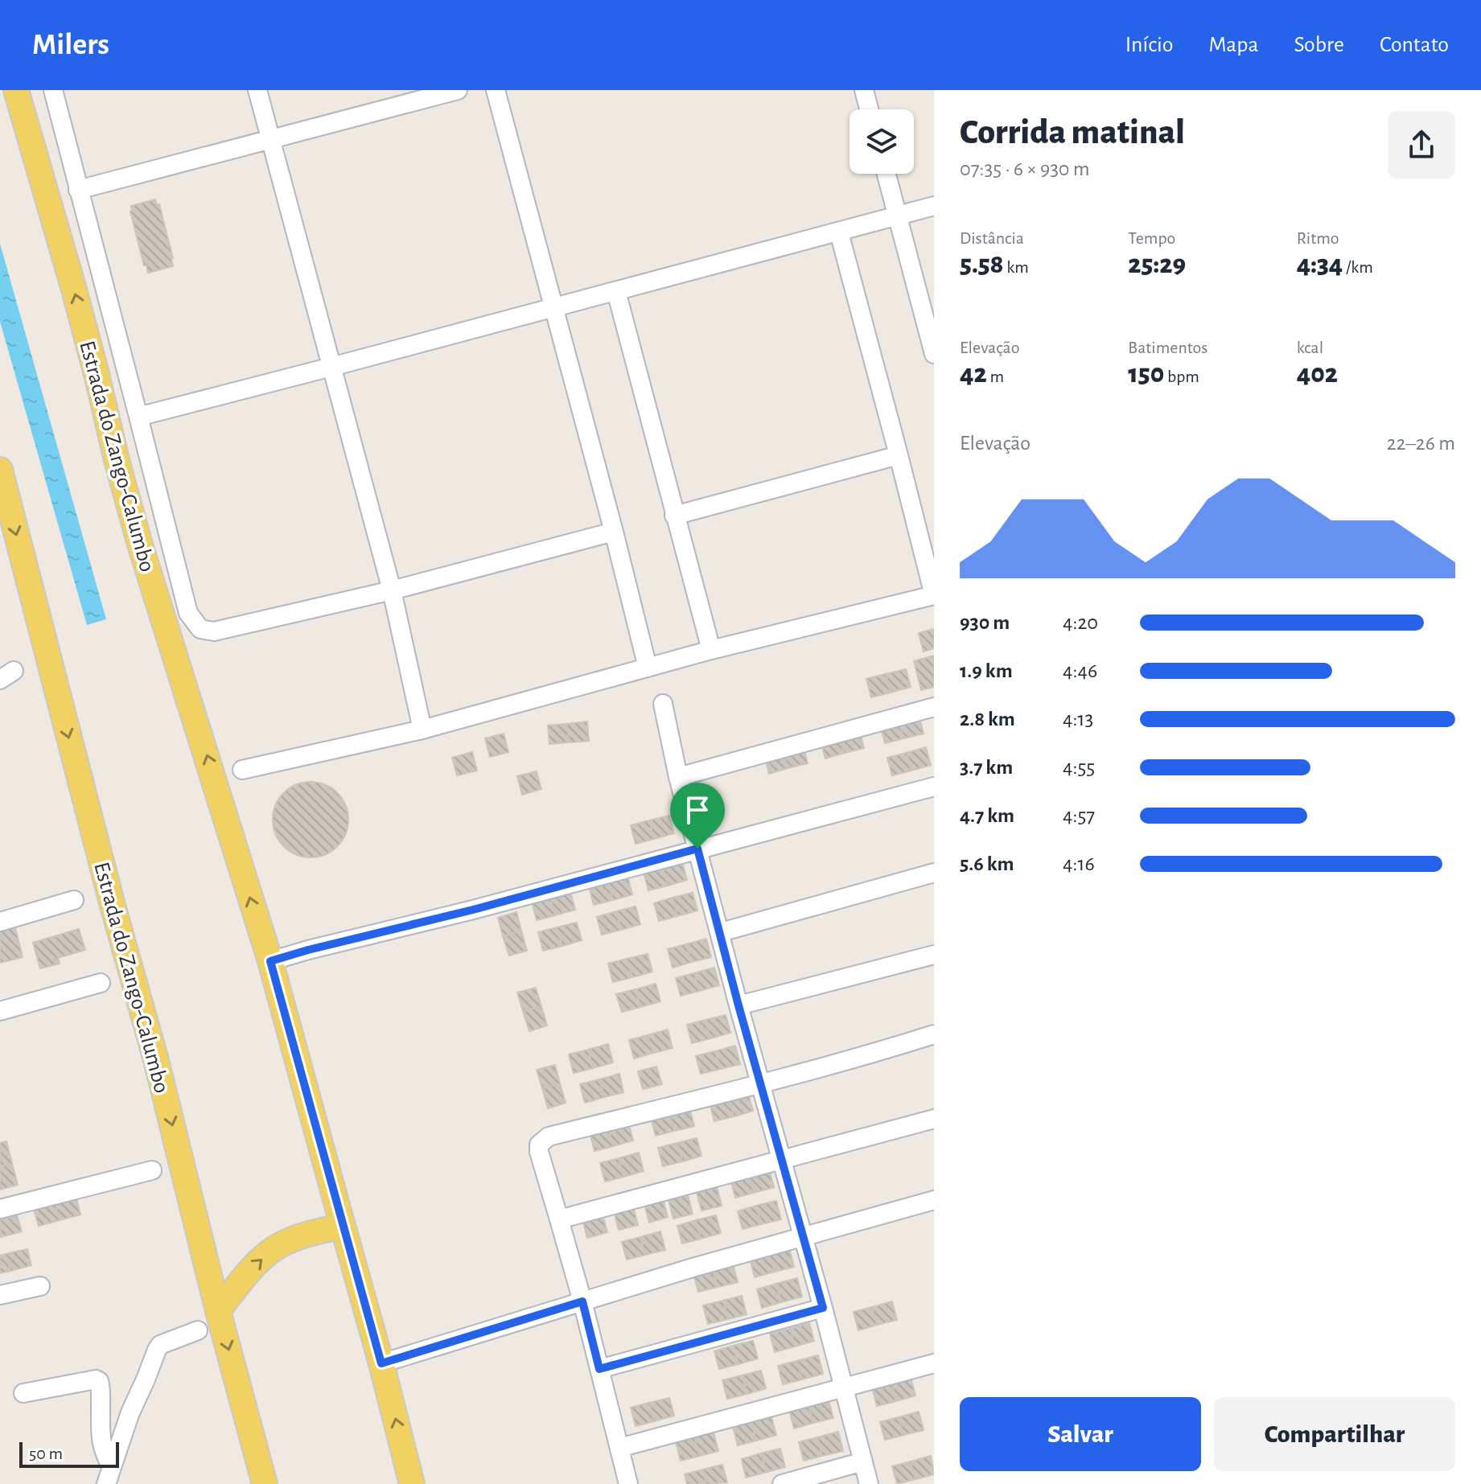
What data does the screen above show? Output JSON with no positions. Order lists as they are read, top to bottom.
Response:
{
  "streets": {
    "main road": ["Estrada do Zango-Calumbo"]
  },
  "scale_bar": "50 m",
  "page": {
    "header": "Milers",
    "nav": [
      "Início",
      "Mapa",
      "Sobre",
      "Contato"
    ],
    "heading": ["Corrida matinal", "07:35 · 6 × 930 m"],
    "stats": [
      ["Distância", "5.58 km"],
      ["Tempo", "25:29"],
      ["Ritmo", "4:34 /km"],
      ["Elevação", "42 m"],
      ["Batimentos", "150 bpm"],
      ["kcal", "402"]
    ],
    "chart": ["Elevação", "22–26 m"],
    "list": [
      {
        "name": "930 m",
        "note": "4:20"
      },
      {
        "name": "1.9 km",
        "note": "4:46"
      },
      {
        "name": "2.8 km",
        "note": "4:13"
      },
      {
        "name": "3.7 km",
        "note": "4:55"
      },
      {
        "name": "4.7 km",
        "note": "4:57"
      },
      {
        "name": "5.6 km",
        "note": "4:16"
      }
    ],
    "buttons": ["Salvar", "Compartilhar"],
    "scale": "50 m"
  }
}
